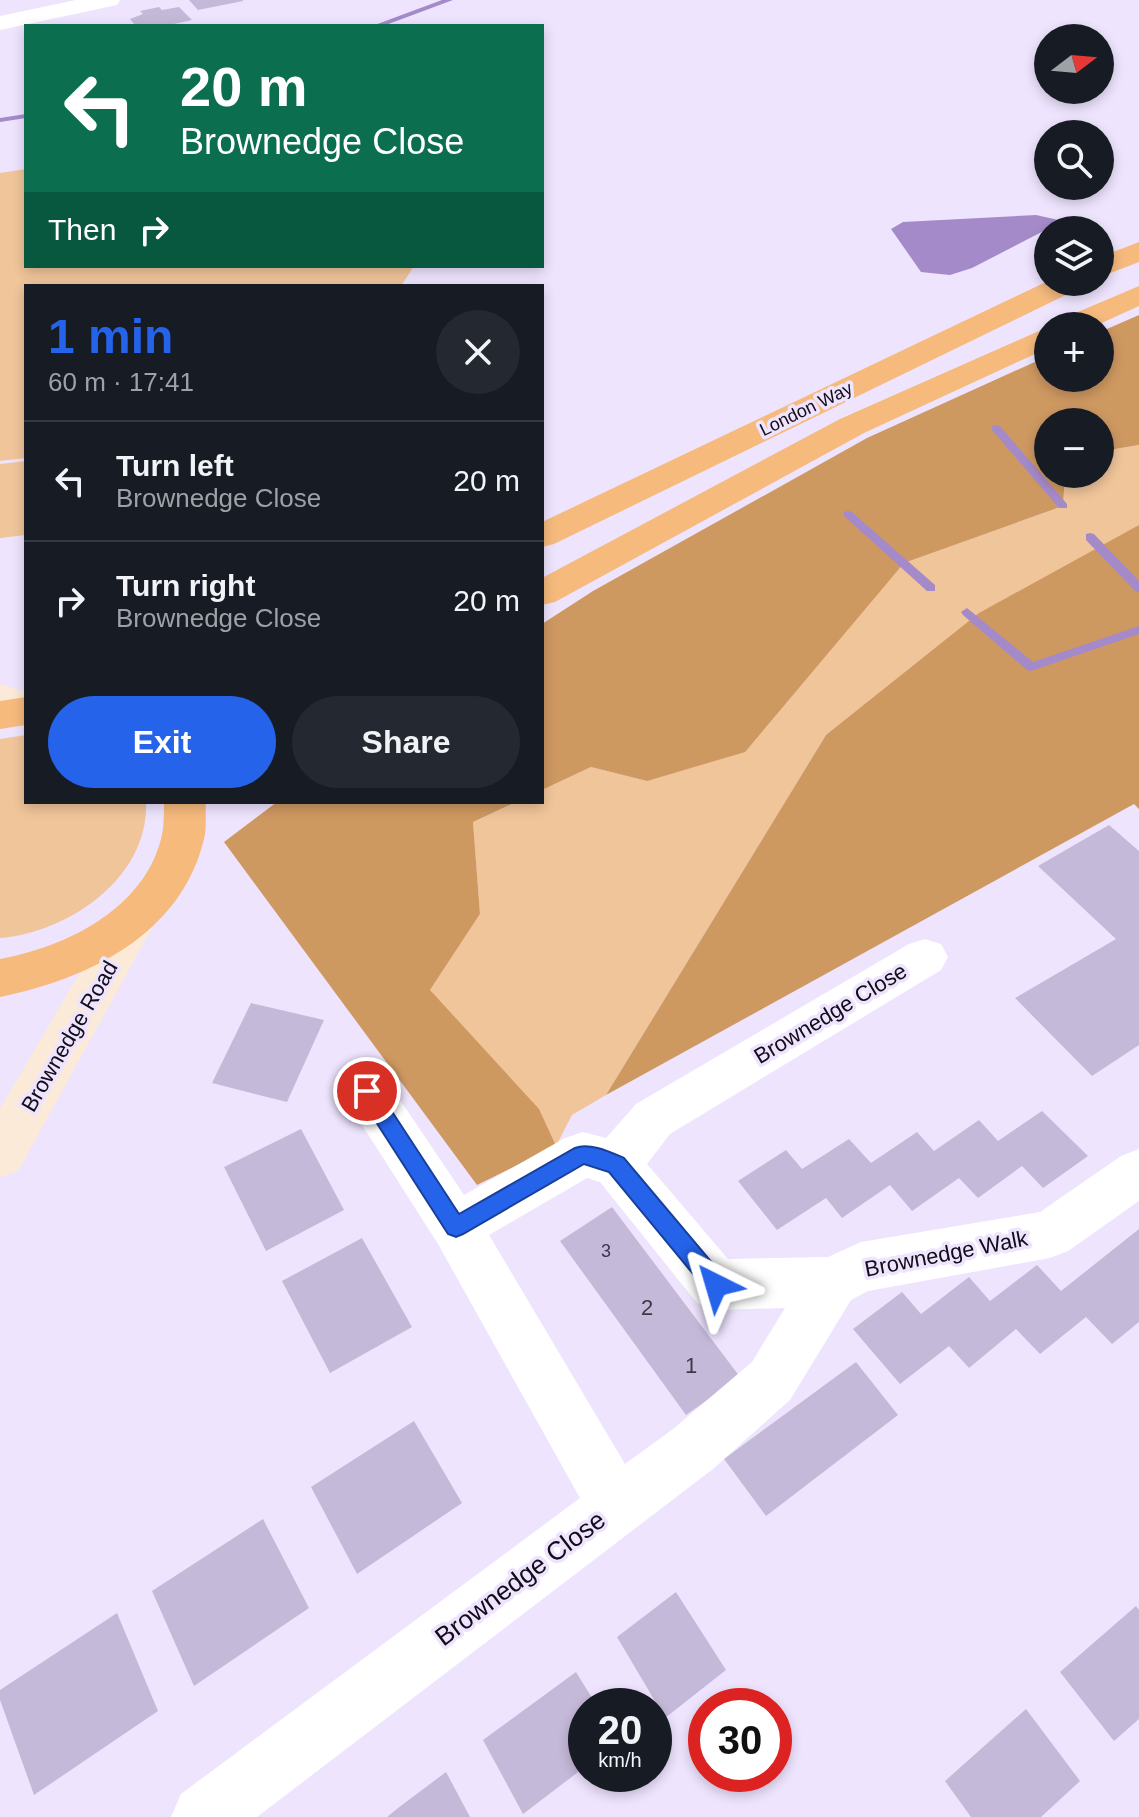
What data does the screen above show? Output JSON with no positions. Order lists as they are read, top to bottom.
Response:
{
  "streets": {
    "highway": ["London Way"],
    "main road": ["Brownedge Road"],
    "street": ["Brownedge Close", "Brownedge Walk"]
  },
  "crossings": [
    ["Brownedge Close", "Brownedge Walk"]
  ],
  "house_numbers": ["3", "2", "1"],
  "north": "right",
  "page": {
    "map_buttons": ["+", "−"],
    "turn": ["20 m", "Brownedge Close"],
    "then": "Then",
    "heading": ["1 min", "60 m · 17:41"],
    "list": [
      {
        "name": "Turn left",
        "note": "Brownedge Close",
        "value": "20 m"
      },
      {
        "name": "Turn right",
        "note": "Brownedge Close",
        "value": "20 m"
      }
    ],
    "buttons": ["Exit", "Share"],
    "speed": "20 km/h",
    "limit": "30"
  }
}
